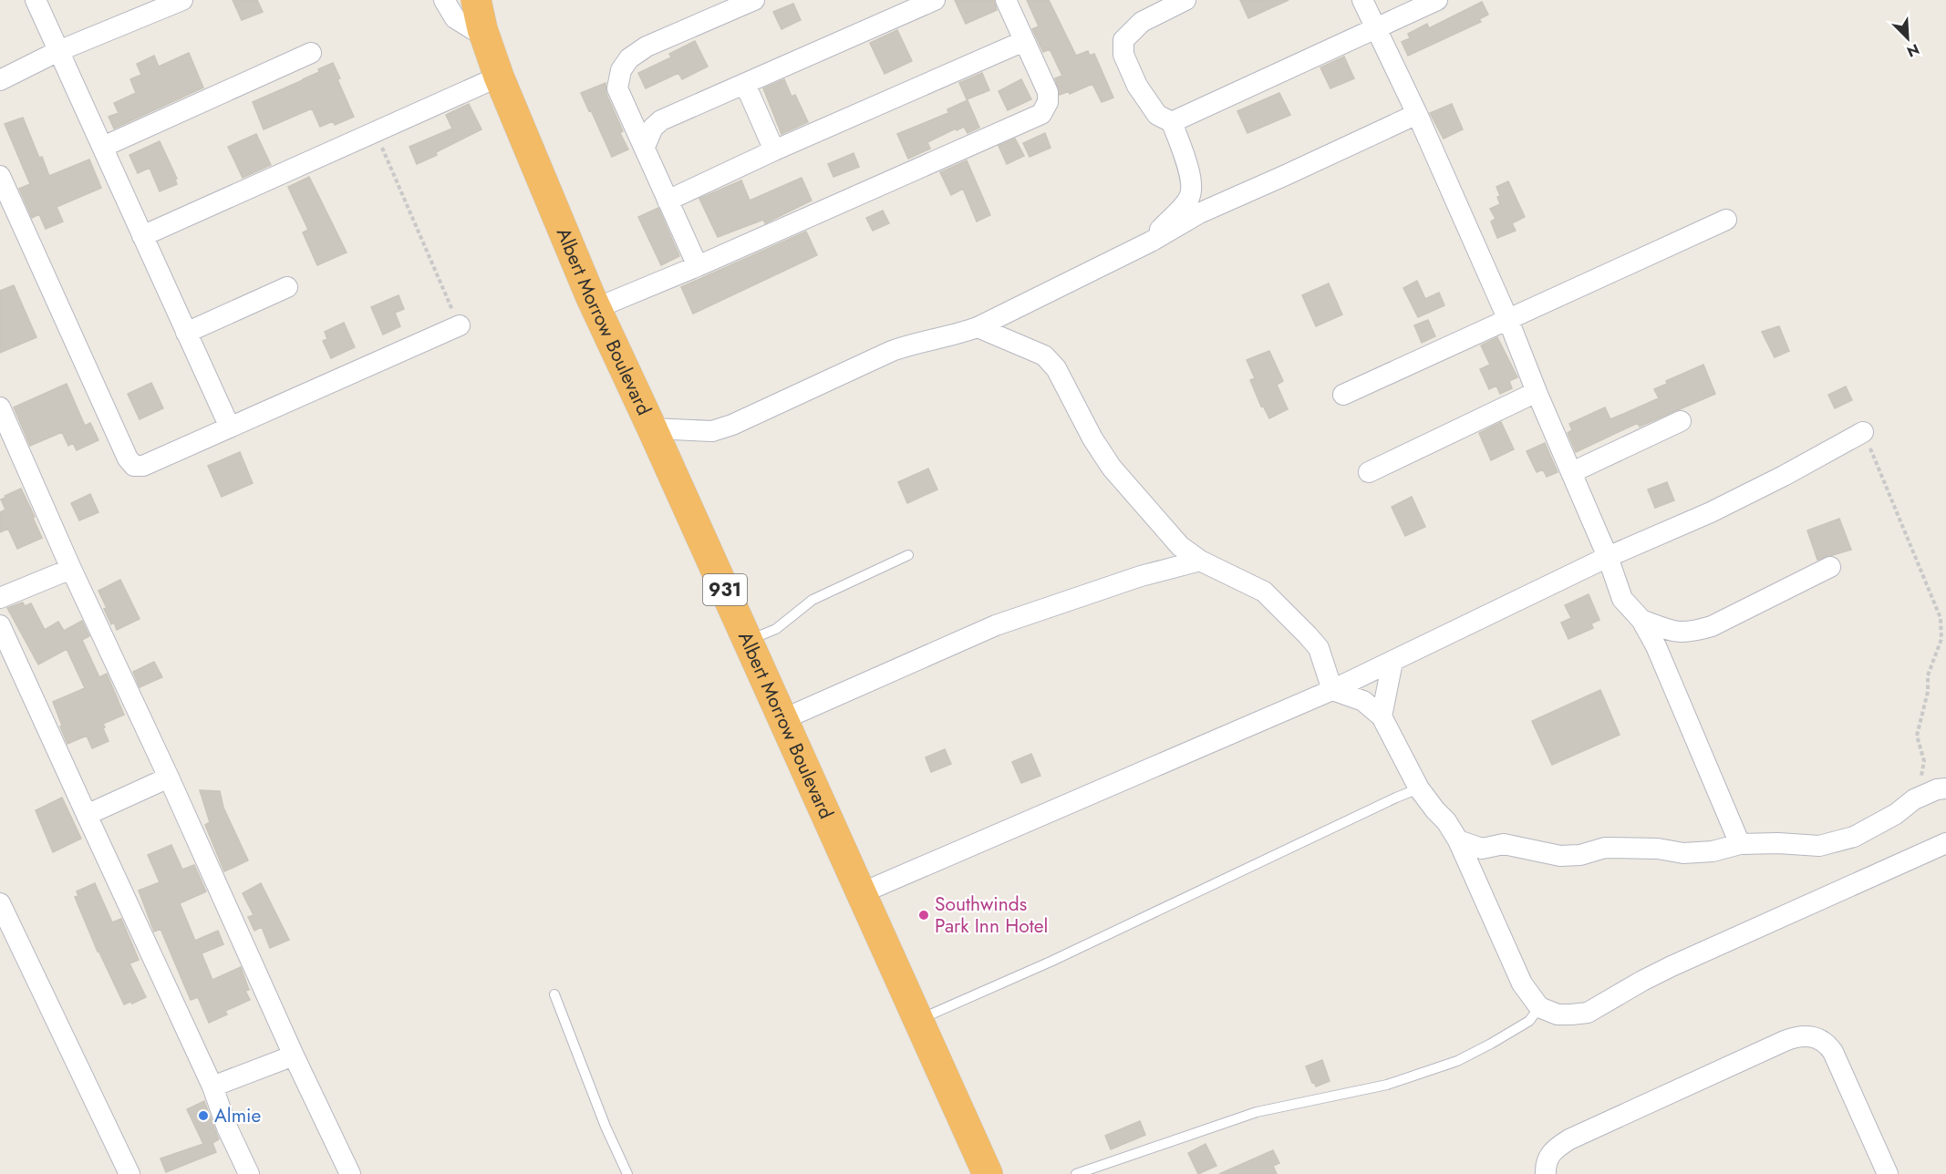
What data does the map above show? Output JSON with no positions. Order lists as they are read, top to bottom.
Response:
{
  "streets": {
    "highway": ["Albert Morrow Boulevard", "931"]
  },
  "places": ["Southwinds Park Inn Hotel", "Almie"],
  "north": "bottom right"
}
